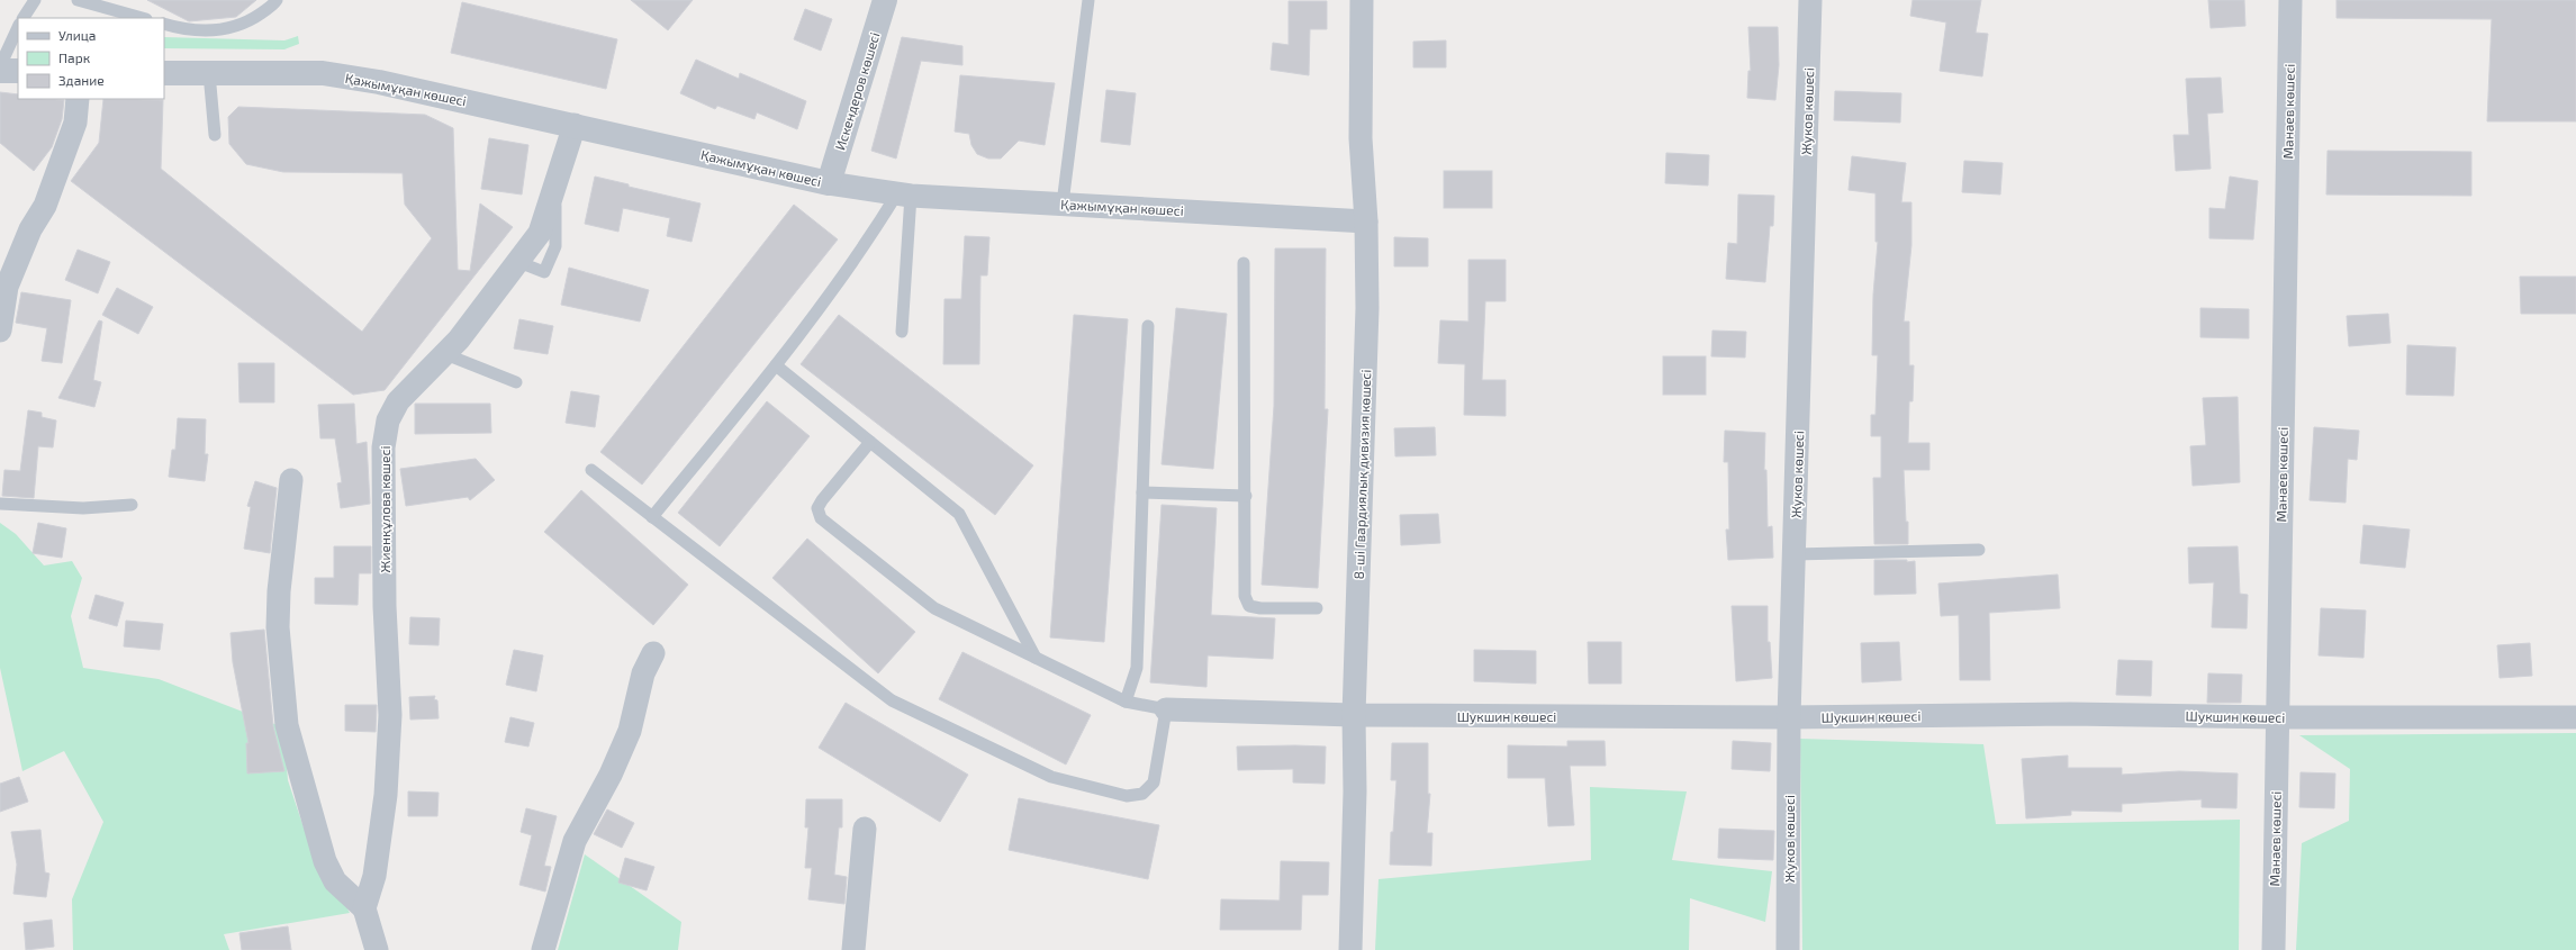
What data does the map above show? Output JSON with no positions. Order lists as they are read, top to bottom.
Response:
{
  "streets": {
    "street": [
      "Қажымұқан көшесі",
      "Искендеров көшесі",
      "Жуков көшесі",
      "Манаев көшесі",
      "8-ші Гвардиялық дивизия көшесі",
      "Жиенқұлова көшесі",
      "Шукшин көшесі"
    ]
  },
  "crossings": [
    ["Қажымұқан көшесі", "Искендеров көшесі"],
    ["Қажымұқан көшесі", "8-ші Гвардиялық дивизия көшесі"],
    ["Қажымұқан көшесі", "Жиенқұлова көшесі"],
    ["Жуков көшесі", "Шукшин көшесі"],
    ["Манаев көшесі", "Шукшин көшесі"],
    ["8-ші Гвардиялық дивизия көшесі", "Шукшин көшесі"]
  ],
  "legend": ["Улица", "Парк", "Здание"]
}
